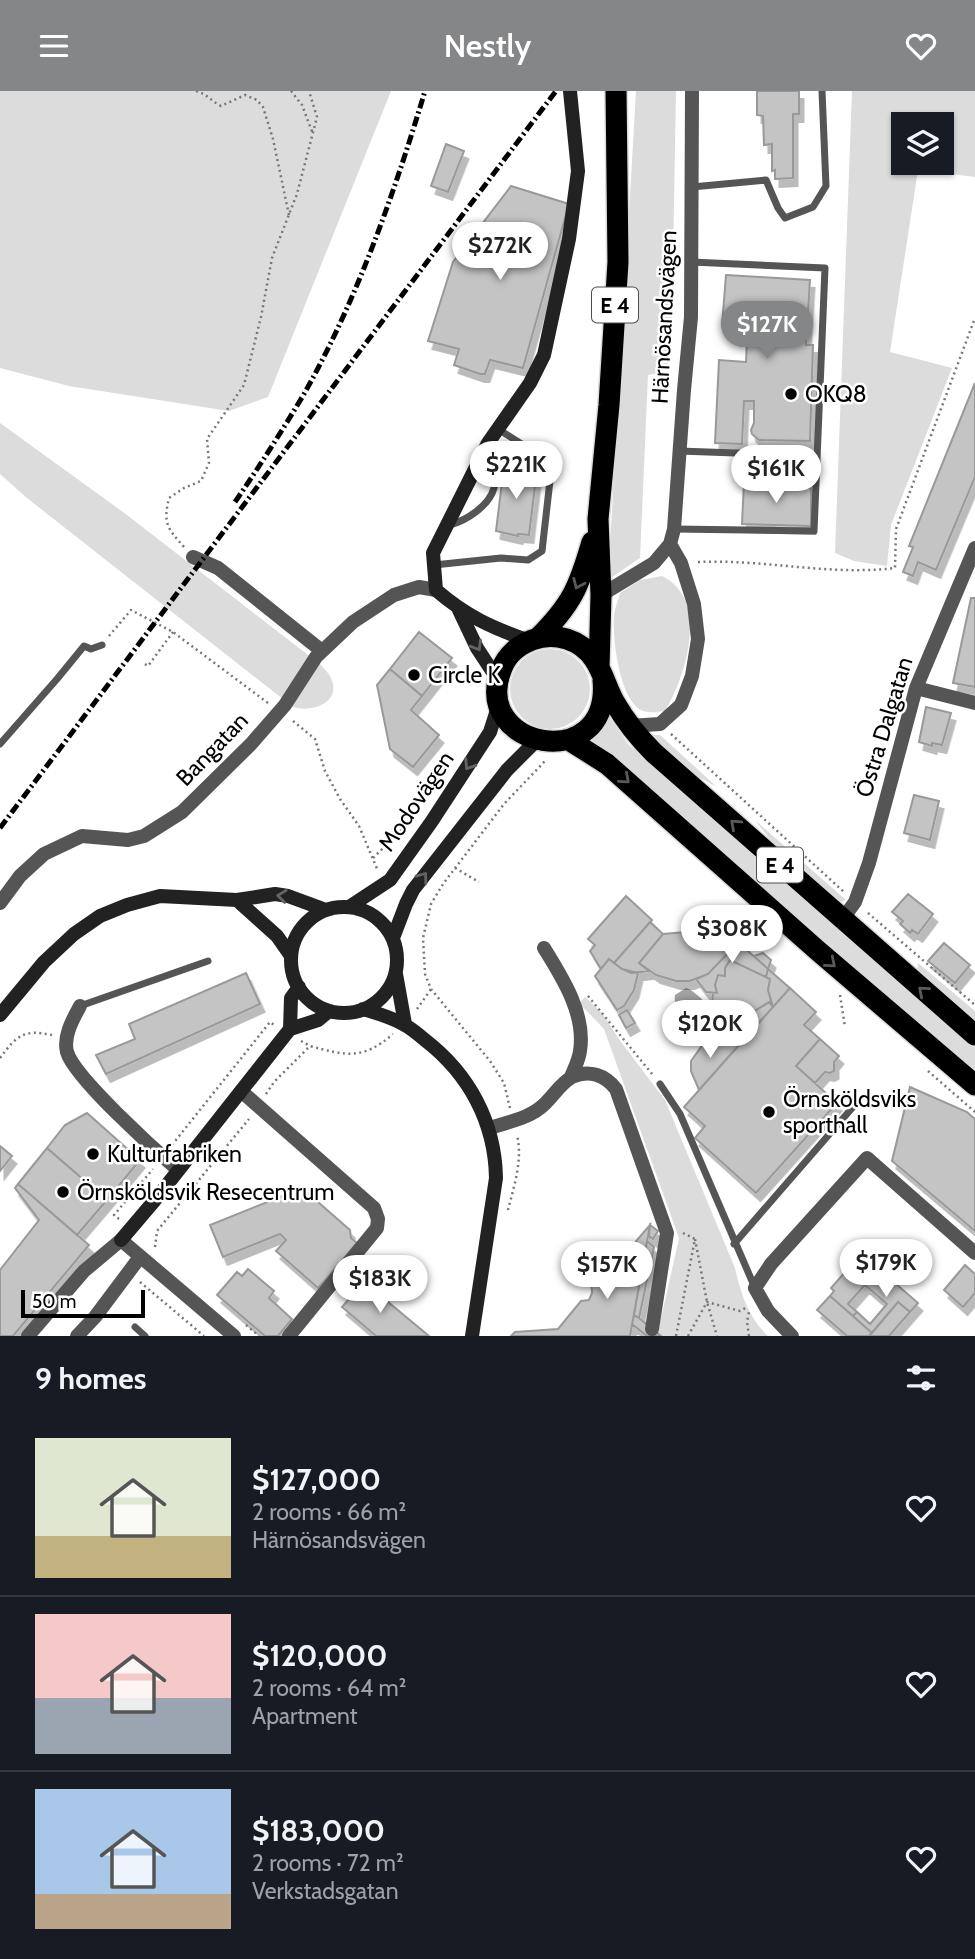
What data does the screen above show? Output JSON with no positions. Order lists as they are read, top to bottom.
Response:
{
  "streets": {
    "highway": ["E 4"],
    "main road": ["Modovägen"],
    "street": ["Härnösandsvägen", "Östra Dalgatan", "Bangatan"]
  },
  "crossings": [
    ["E 4", "Östra Dalgatan"],
    ["E 4", "Modovägen"]
  ],
  "places": [
    "OKQ8",
    "Circle K",
    "Örnsköldsviks sporthall",
    "Kulturfabriken",
    "Örnsköldsvik Resecentrum"
  ],
  "scale_bar": "50 m",
  "page": {
    "header": "Nestly",
    "price": [
      "$272K",
      "$127K",
      "$221K",
      "$161K",
      "$308K",
      "$120K",
      "$179K",
      "$157K",
      "$183K"
    ],
    "scale": "50 m",
    "heading": "9 homes",
    "list": [
      {
        "name": "$127,000",
        "note": "2 rooms · 66 m² · Härnösandsvägen"
      },
      {
        "name": "$120,000",
        "note": "2 rooms · 64 m² · Apartment"
      },
      {
        "name": "$183,000",
        "note": "2 rooms · 72 m² · Verkstadsgatan"
      }
    ]
  }
}
